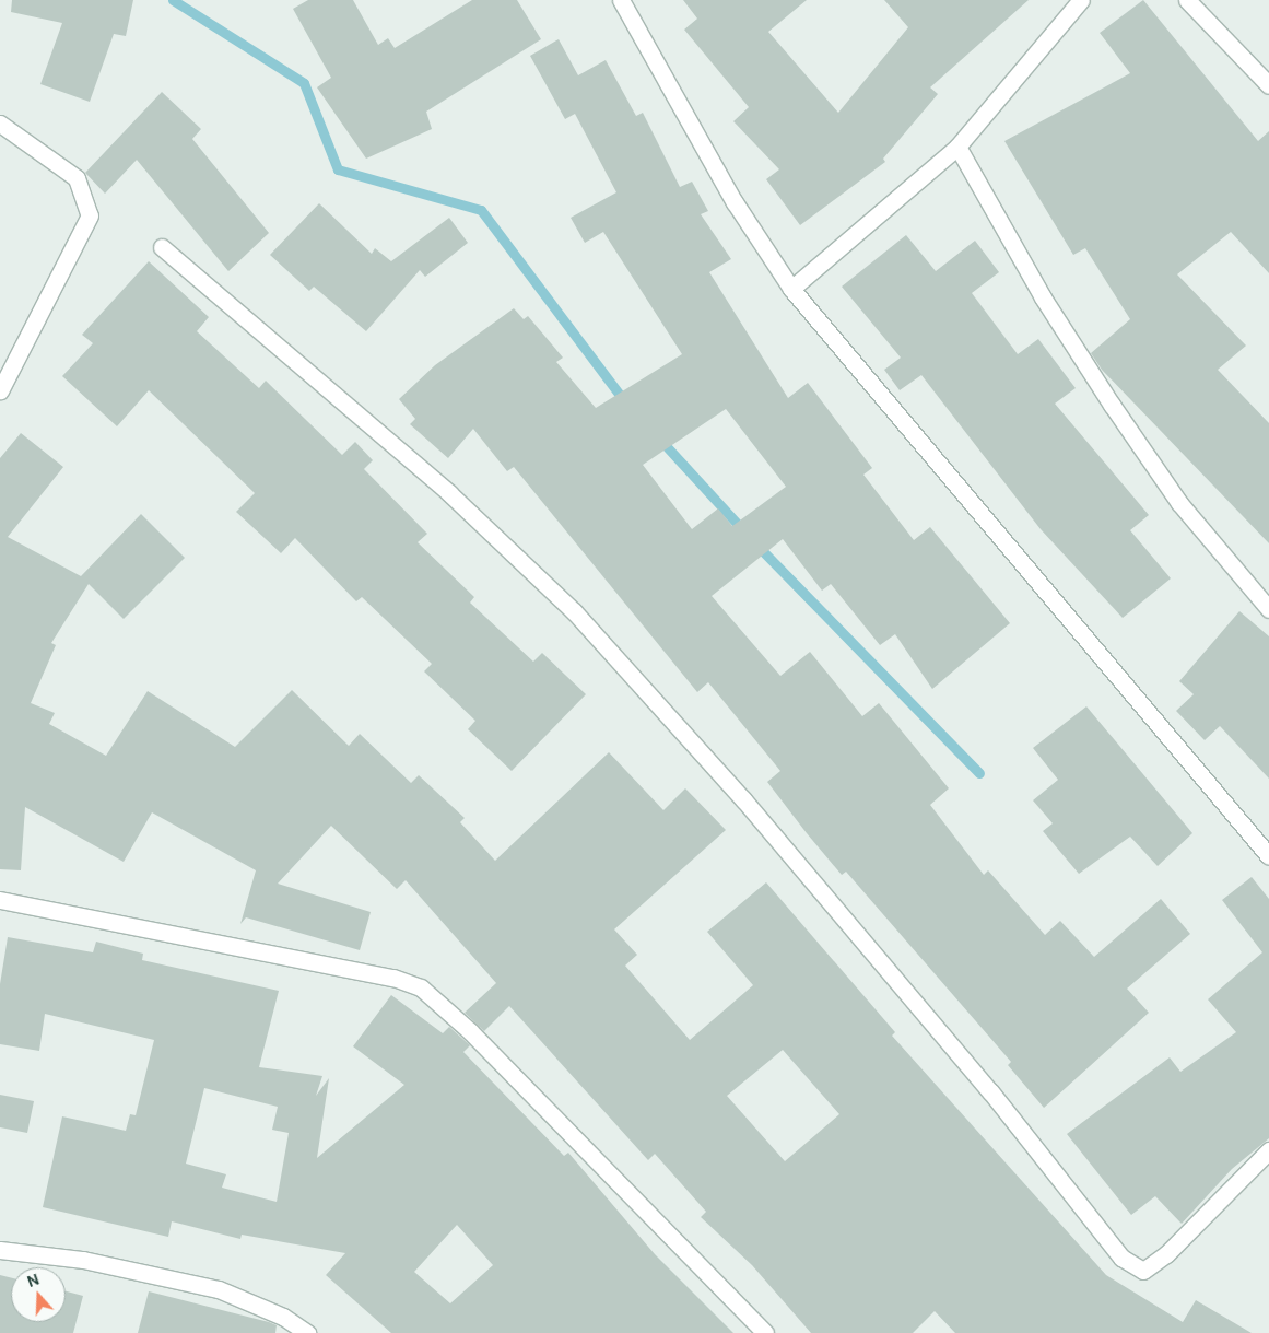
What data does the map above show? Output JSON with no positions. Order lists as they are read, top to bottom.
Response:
{
  "north": "top"
}
